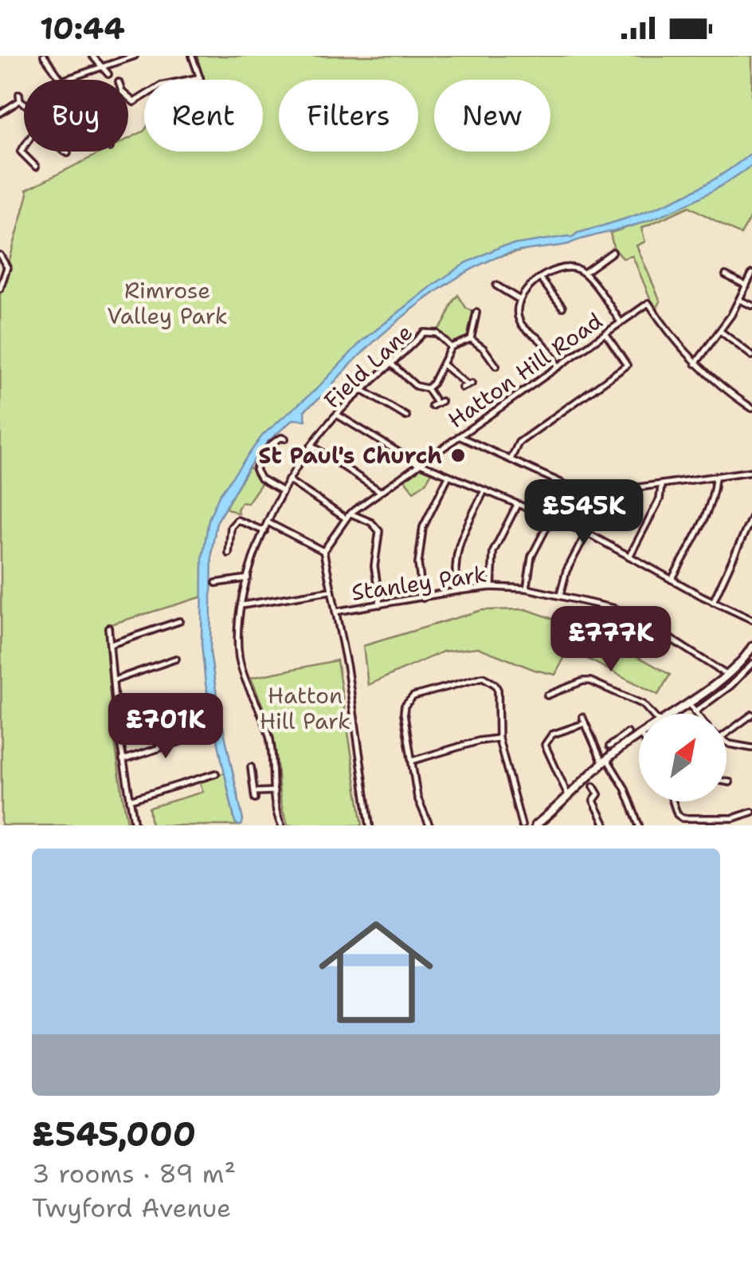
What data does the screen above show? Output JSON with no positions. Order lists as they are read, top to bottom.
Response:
{
  "streets": {
    "street": ["Field Lane", "Hatton Hill Road", "Stanley Park"]
  },
  "parks": ["Rimrose Valley Park", "Hatton Hill Park"],
  "places": ["St Paul's Church"],
  "north": "top right",
  "page": {
    "status": "10:44",
    "chip": [
      "Buy",
      "Rent",
      "Filters",
      "New"
    ],
    "price": ["£545K", "£777K", "£701K"],
    "list": [
      {
        "name": "£545,000",
        "note": "3 rooms · 89 m² · Twyford Avenue"
      }
    ]
  }
}
